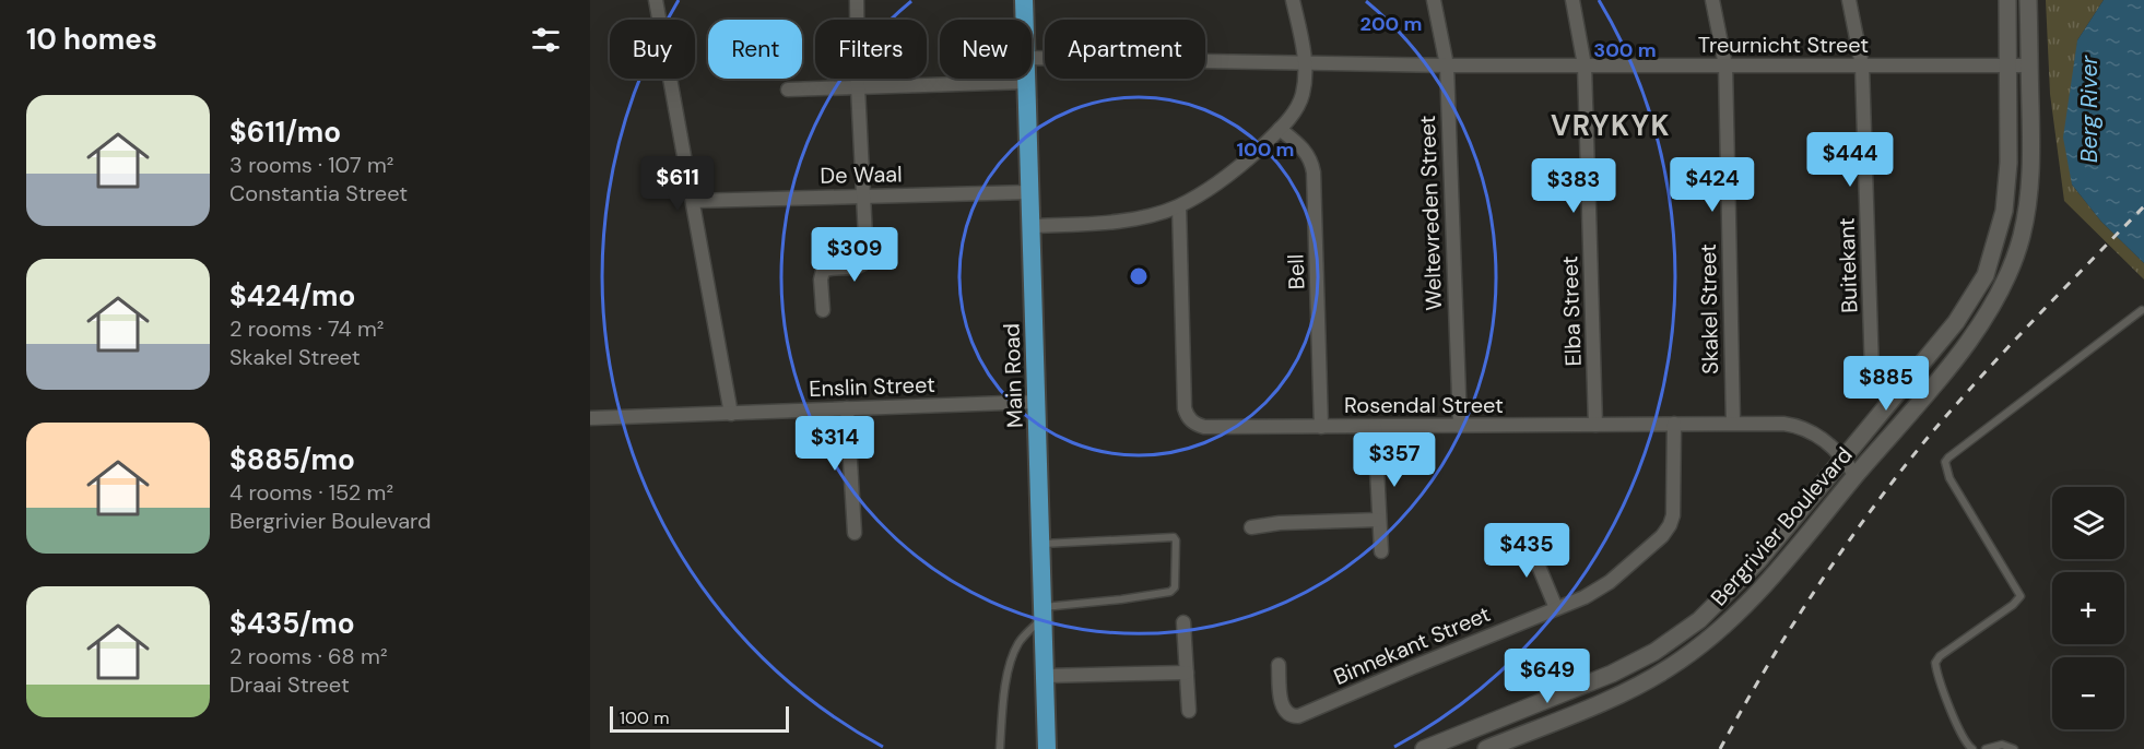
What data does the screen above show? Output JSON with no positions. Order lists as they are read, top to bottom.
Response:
{
  "streets": {
    "main road": ["Main Road"],
    "street": [
      "Treurnicht Street",
      "De Waal",
      "Weltevreden Street",
      "Buitekant",
      "Bell",
      "Skakel Street",
      "Elba Street",
      "Enslin Street",
      "Rosendal Street",
      "Bergrivier Boulevard",
      "Binnekant Street"
    ]
  },
  "crossings": [
    ["Treurnicht Street", "Weltevreden Street"],
    ["Treurnicht Street", "Buitekant"],
    ["Treurnicht Street", "Skakel Street"],
    ["Treurnicht Street", "Elba Street"],
    ["Treurnicht Street", "Bergrivier Boulevard"],
    ["De Waal", "Main Road"],
    ["Weltevreden Street", "Rosendal Street"],
    ["Bell", "Rosendal Street"],
    ["Skakel Street", "Rosendal Street"],
    ["Elba Street", "Rosendal Street"],
    ["Main Road", "Enslin Street"],
    ["Rosendal Street", "Bergrivier Boulevard"],
    ["Rosendal Street", "Binnekant Street"]
  ],
  "districts": ["VRYKYK"],
  "water": ["Berg River"],
  "scale_bar": "100 m",
  "page": {
    "heading": "10 homes",
    "chip": [
      "Buy",
      "Rent",
      "Filters",
      "New",
      "Apartment"
    ],
    "list": [
      {
        "name": "$611/mo",
        "note": "3 rooms · 107 m² · Constantia Street"
      },
      {
        "name": "$424/mo",
        "note": "2 rooms · 74 m² · Skakel Street"
      },
      {
        "name": "$885/mo",
        "note": "4 rooms · 152 m² · Bergrivier Boulevard"
      },
      {
        "name": "$435/mo",
        "note": "2 rooms · 68 m² · Draai Street"
      }
    ],
    "price": [
      "$444",
      "$611",
      "$424",
      "$383",
      "$309",
      "$885",
      "$314",
      "$357",
      "$435",
      "$649"
    ],
    "map_buttons": ["+", "−"],
    "scale": "100 m"
  },
  "rings": ["200 m", "300 m", "100 m"]
}
